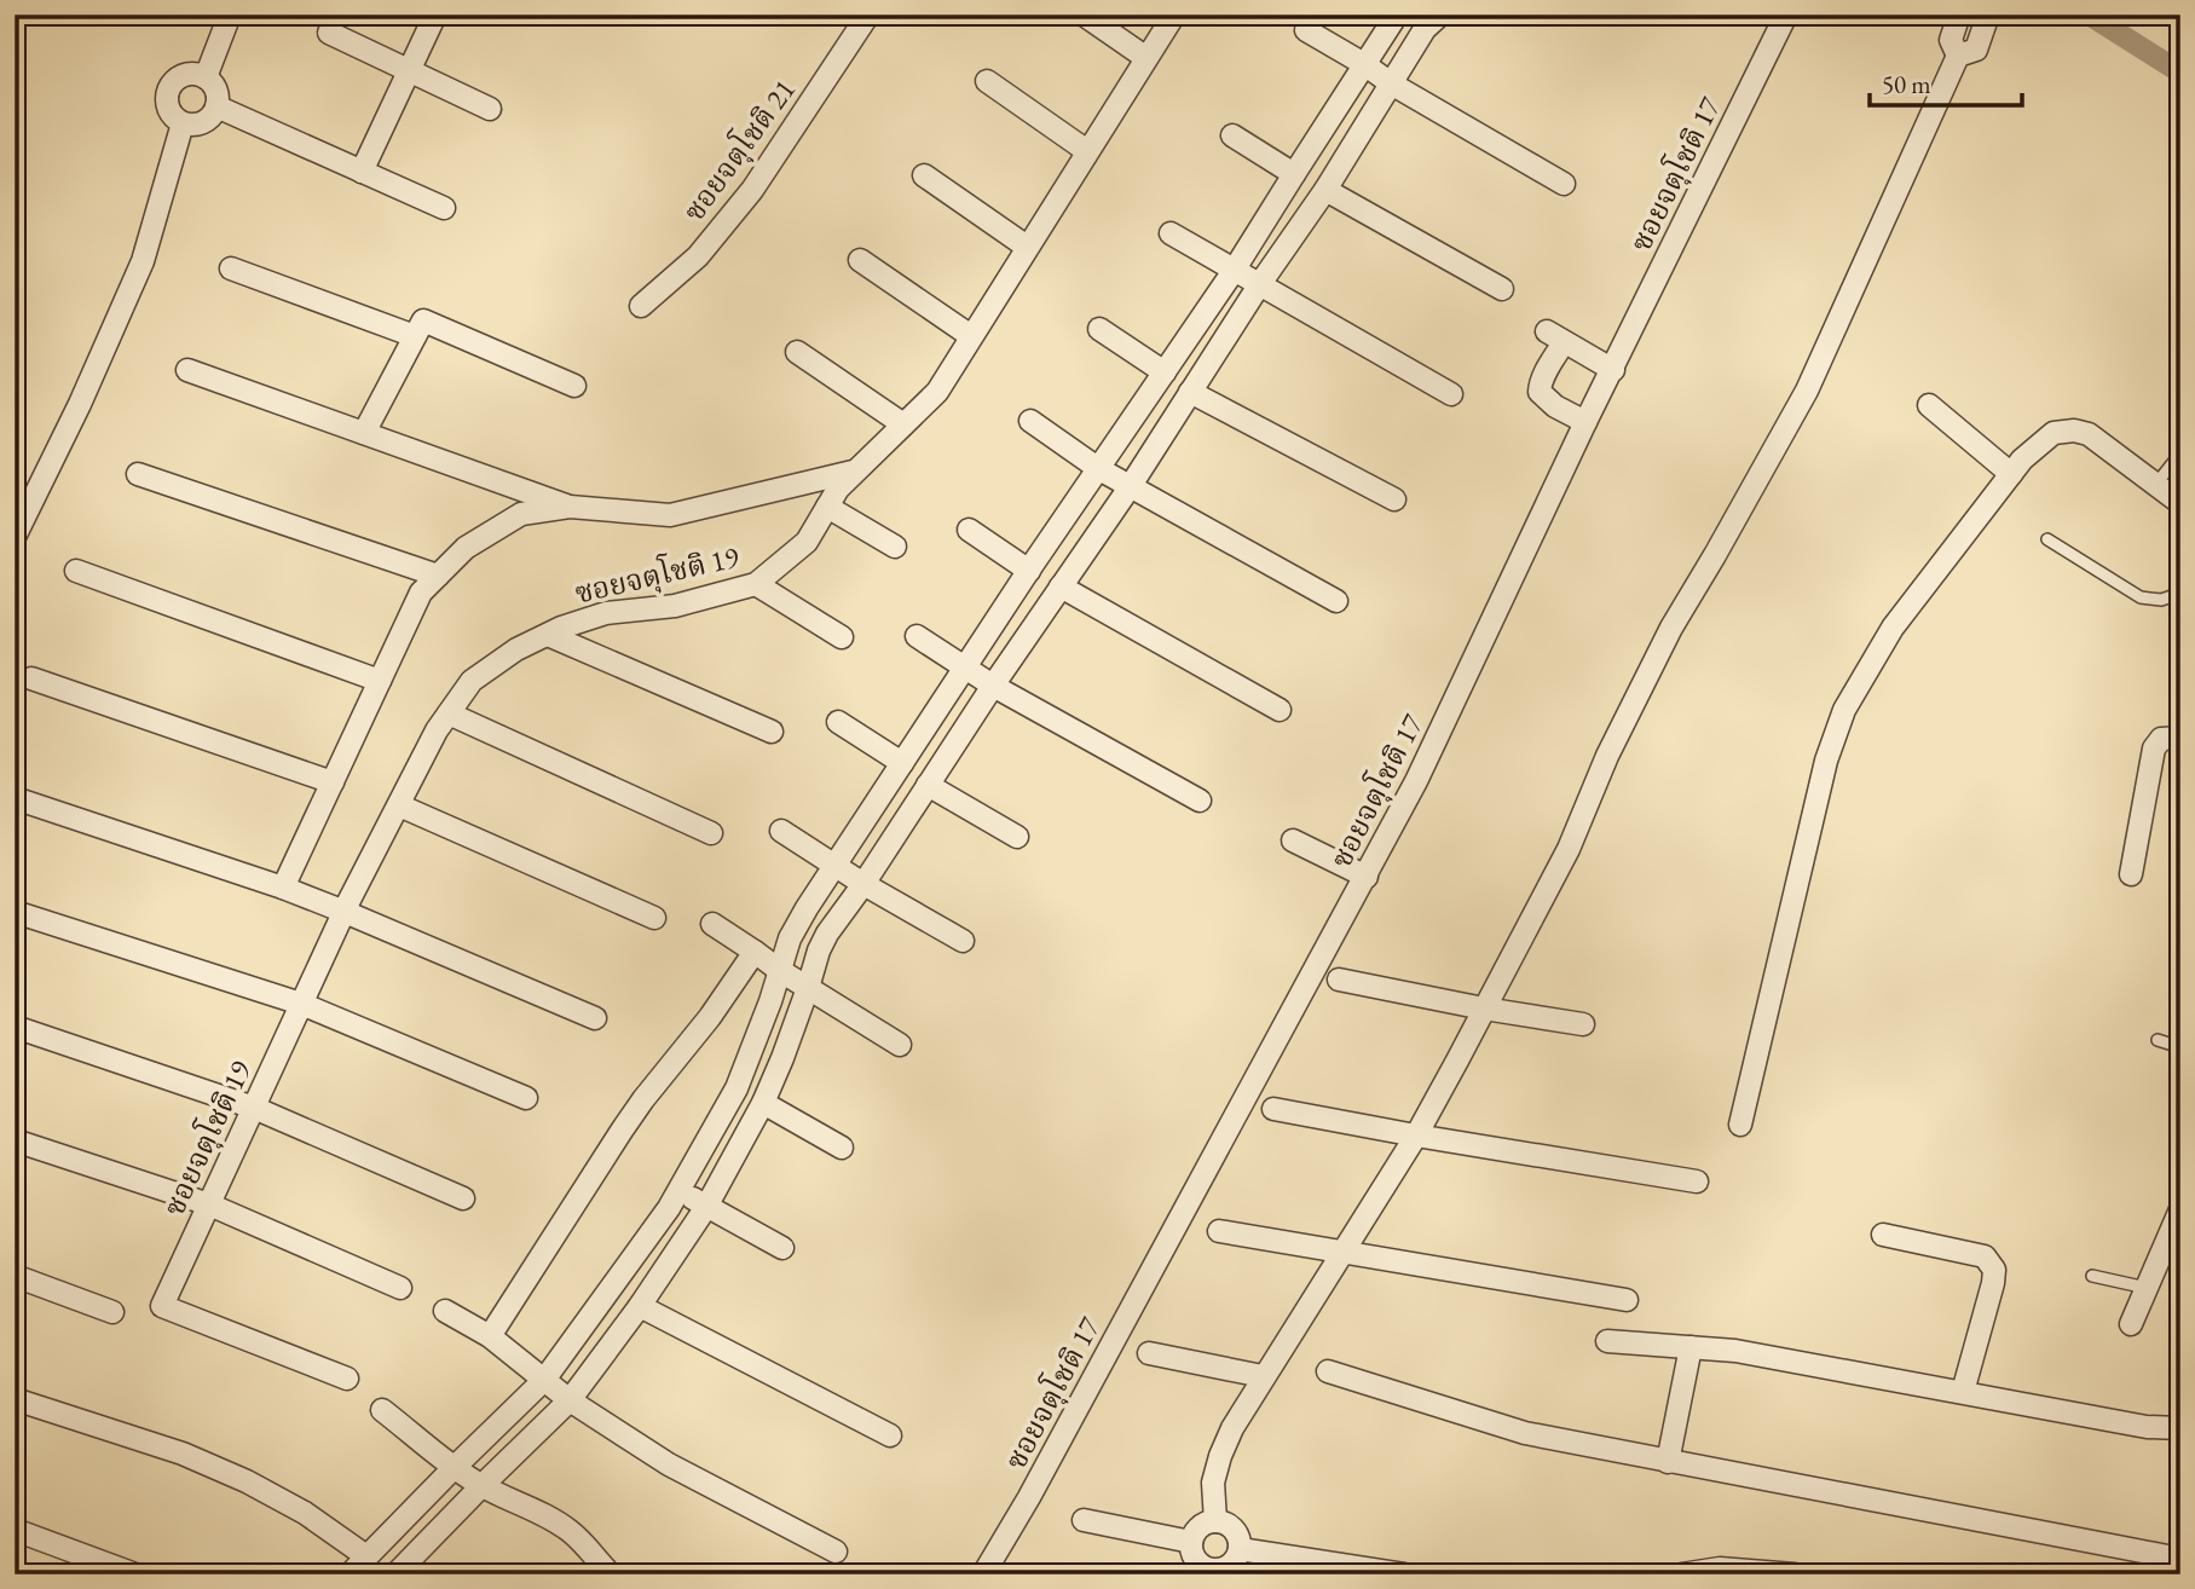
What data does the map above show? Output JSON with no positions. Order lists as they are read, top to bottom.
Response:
{
  "streets": {
    "street": ["ซอยจตุโชติ 21", "ซอยจตุโชติ 17", "ซอยจตุโชติ 19"]
  },
  "scale_bar": "50 m"
}
